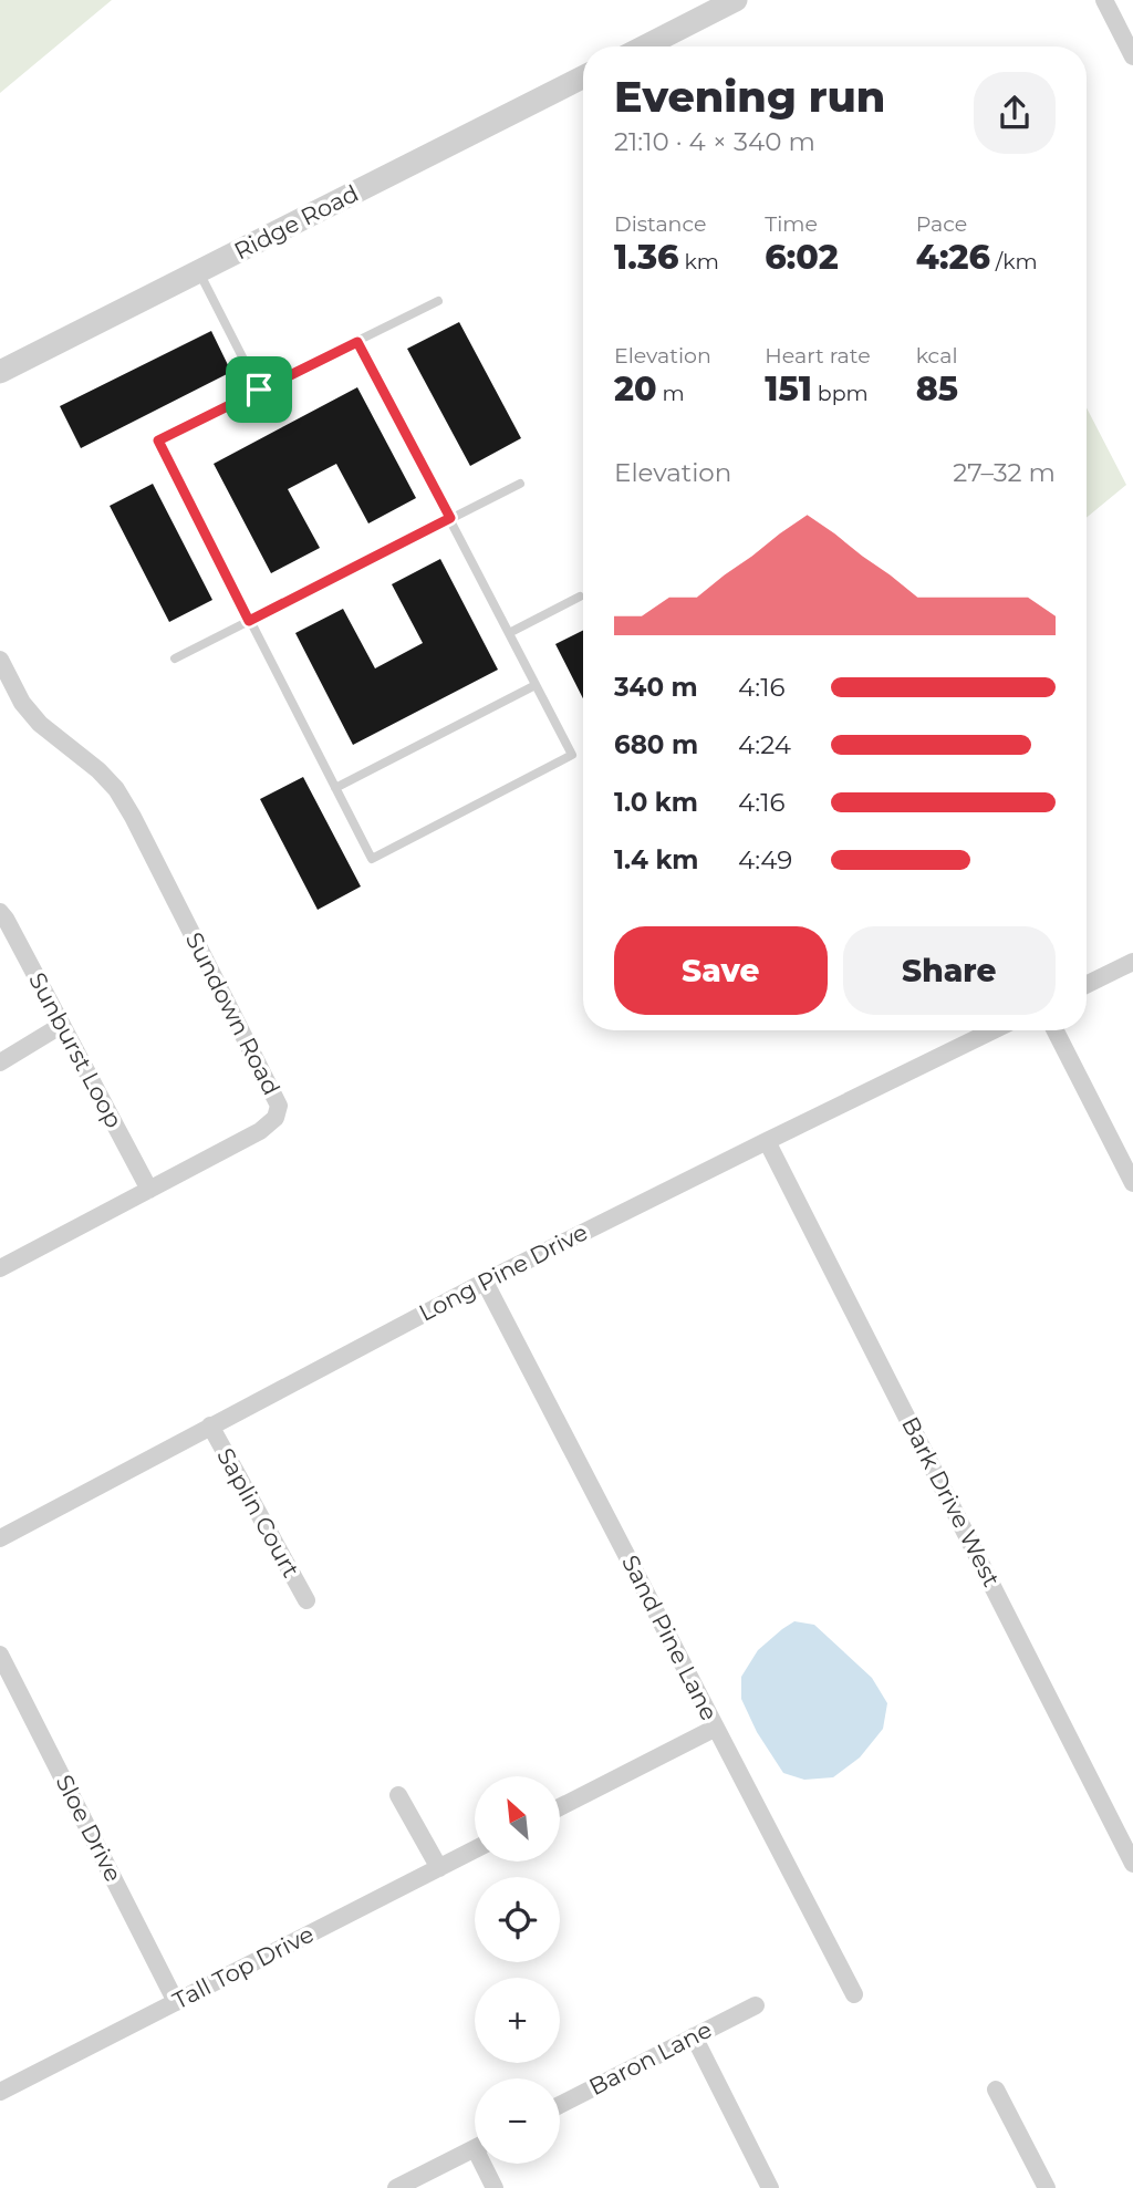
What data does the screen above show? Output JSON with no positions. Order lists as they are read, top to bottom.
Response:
{
  "streets": {
    "street": [
      "Ridge Road",
      "Sundown Road",
      "Sunburst Loop",
      "Long Pine Drive",
      "Bark Drive West",
      "Saplin Court",
      "Sand Pine Lane",
      "Sloe Drive",
      "Tall Top Drive",
      "Baron Lane"
    ]
  },
  "crossings": [
    ["Sundown Road", "Sunburst Loop"],
    ["Long Pine Drive", "Bark Drive West"],
    ["Long Pine Drive", "Saplin Court"],
    ["Long Pine Drive", "Sand Pine Lane"],
    ["Sloe Drive", "Tall Top Drive"]
  ],
  "north": "top left",
  "page": {
    "heading": ["Evening run", "21:10 · 4 × 340 m"],
    "stats": [
      ["Distance", "1.36 km"],
      ["Time", "6:02"],
      ["Pace", "4:26 /km"],
      ["Elevation", "20 m"],
      ["Heart rate", "151 bpm"],
      ["kcal", "85"]
    ],
    "chart": ["Elevation", "27–32 m"],
    "list": [
      {
        "name": "340 m",
        "note": "4:16"
      },
      {
        "name": "680 m",
        "note": "4:24"
      },
      {
        "name": "1.0 km",
        "note": "4:16"
      },
      {
        "name": "1.4 km",
        "note": "4:49"
      }
    ],
    "buttons": ["Save", "Share"],
    "map_buttons": ["+", "−"]
  }
}
